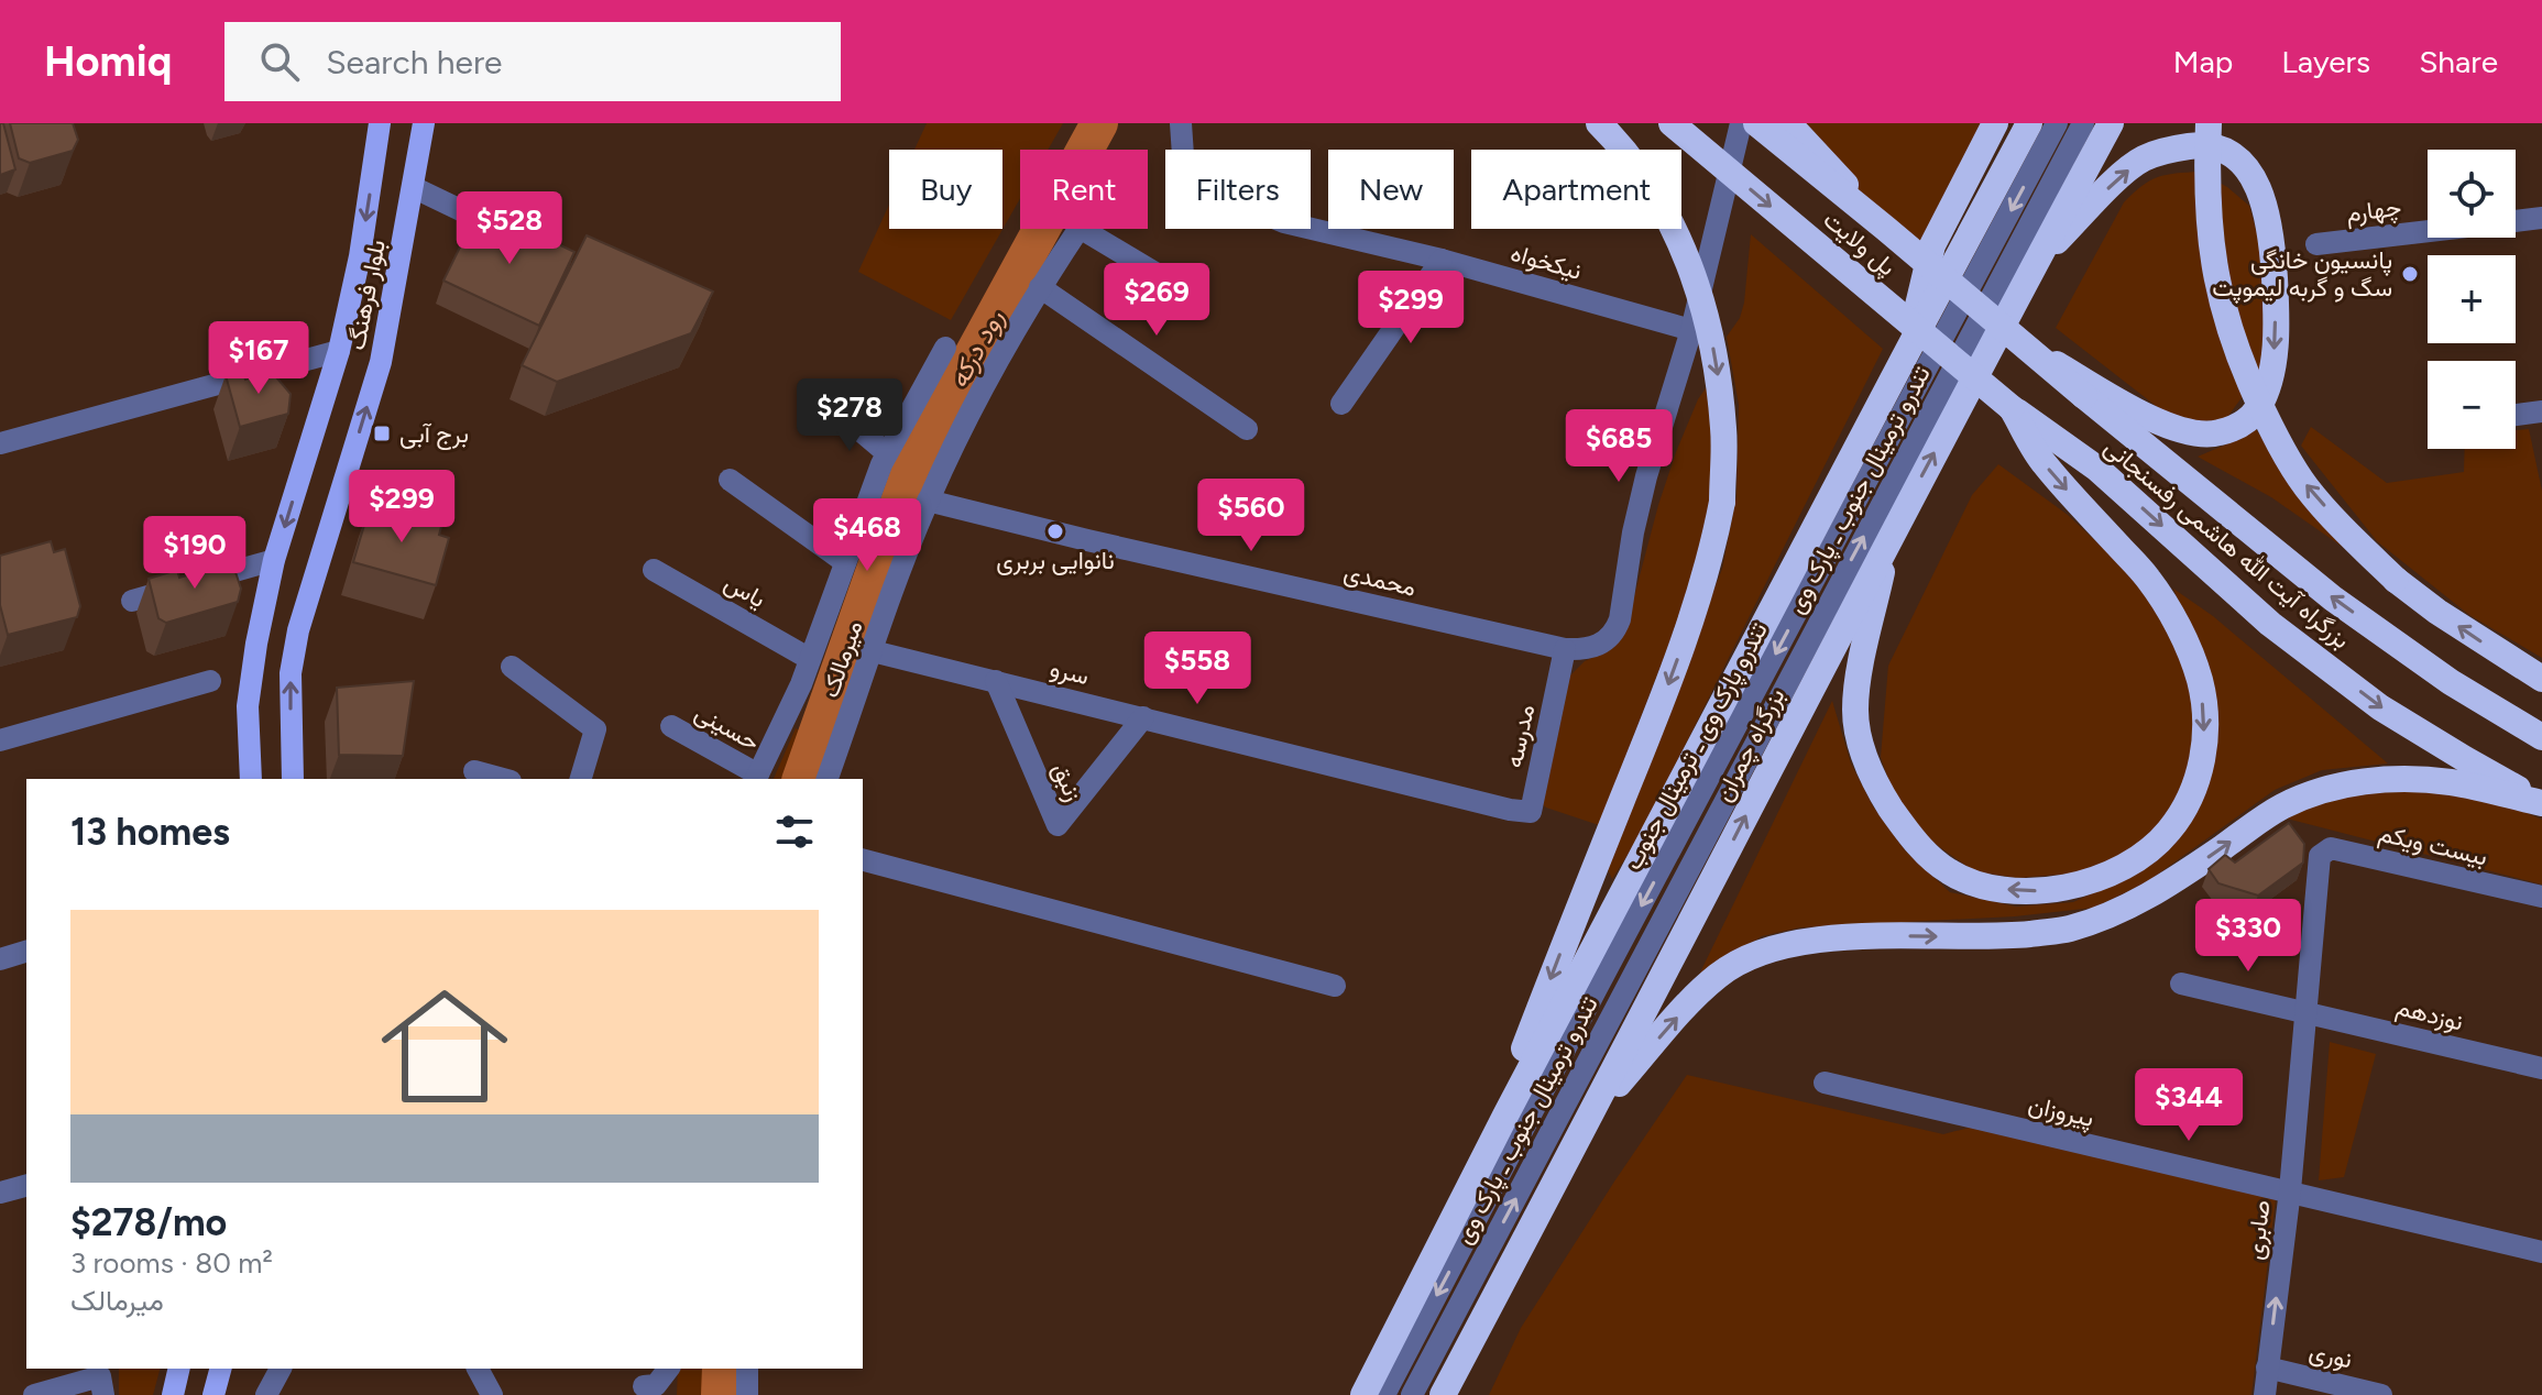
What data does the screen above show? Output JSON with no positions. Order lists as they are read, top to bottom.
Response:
{
  "streets": {
    "highway": ["پل ولایت", "بزرگراه آیت الله هاشمی رفسنجانی", "بزرگراه چمران"],
    "main road": ["بلوار فرهنگ"],
    "street": [
      "چهارم",
      "نیکخواه",
      "تندرو ترمینال جنوب ـ پارک وی",
      "محمدی",
      "یاس",
      "میرمالک",
      "سرو",
      "حسینی",
      "مدرسه",
      "تندرو پارک وی ـ ترمینال جنوب",
      "زنبق",
      "بیست ویکم",
      "نوزدهم",
      "پیروزان",
      "صابری",
      "نوری"
    ]
  },
  "crossings": [
    ["پل ولایت", "بزرگراه آیت الله هاشمی رفسنجانی"],
    ["محمدی", "میرمالک"],
    ["محمدی", "مدرسه"],
    ["یاس", "میرمالک"],
    ["میرمالک", "سرو"],
    ["میرمالک", "حسینی"],
    ["سرو", "مدرسه"],
    ["سرو", "زنبق"],
    ["بیست ویکم", "صابری"],
    ["نوزدهم", "صابری"],
    ["پیروزان", "صابری"],
    ["صابری", "نوری"]
  ],
  "one_way": ["تندرو ترمینال جنوب ـ پارک وی", "تندرو پارک وی ـ ترمینال جنوب"],
  "water": ["رود درکه"],
  "places": {
    "other": ["پانسیون خانگی سگ و گربه لیموپت", "نانوایی بربری"],
    "transit": ["برج آبی"]
  },
  "page": {
    "header": "Homiq",
    "search": "Search here",
    "nav": ["Map", "Layers", "Share"],
    "map_buttons": ["+", "−"],
    "chip": [
      "Buy",
      "Rent",
      "Filters",
      "New",
      "Apartment"
    ],
    "price": [
      "$528",
      "$269",
      "$299",
      "$167",
      "$278",
      "$685",
      "$299",
      "$560",
      "$468",
      "$190",
      "$558",
      "$330",
      "$344"
    ],
    "heading": "13 homes",
    "list": [
      {
        "name": "$278/mo",
        "note": "3 rooms · 80 m² · میرمالک"
      }
    ]
  }
}
